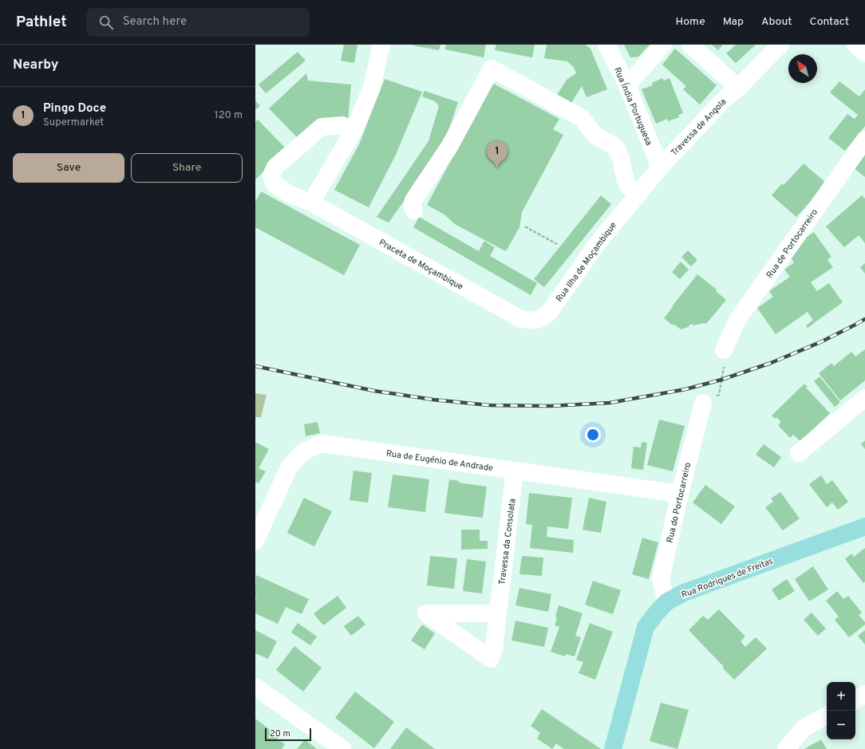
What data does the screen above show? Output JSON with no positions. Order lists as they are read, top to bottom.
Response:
{
  "streets": {
    "main road": ["Rua Rodrigues de Freitas"],
    "street": [
      "Rua Índia Portuguesa",
      "Travessa de Angola",
      "Rua de Portocarreiro",
      "Rua Ilha de Moçambique",
      "Praceta de Moçambique",
      "Rua de Eugénio de Andrade",
      "Rua do Portocarreiro",
      "Travessa da Consolata"
    ]
  },
  "crossings": [
    ["Rua Índia Portuguesa", "Travessa de Angola"],
    ["Rua Índia Portuguesa", "Rua Ilha de Moçambique"],
    ["Travessa de Angola", "Rua Ilha de Moçambique"],
    ["Rua Ilha de Moçambique", "Praceta de Moçambique"],
    ["Rua de Eugénio de Andrade", "Rua do Portocarreiro"],
    ["Rua de Eugénio de Andrade", "Travessa da Consolata"],
    ["Rua do Portocarreiro", "Rua Rodrigues de Freitas"]
  ],
  "scale_bar": "20 m",
  "north": "top left",
  "page": {
    "header": "Pathlet",
    "search": "Search here",
    "nav": [
      "Home",
      "Map",
      "About",
      "Contact"
    ],
    "heading": "Nearby",
    "list": [
      {
        "mark": "1",
        "name": "Pingo Doce",
        "note": "Supermarket",
        "value": "120 m"
      }
    ],
    "pins": "1",
    "buttons": ["Save", "Share"],
    "map_buttons": ["+", "−"],
    "scale": "20 m"
  }
}
